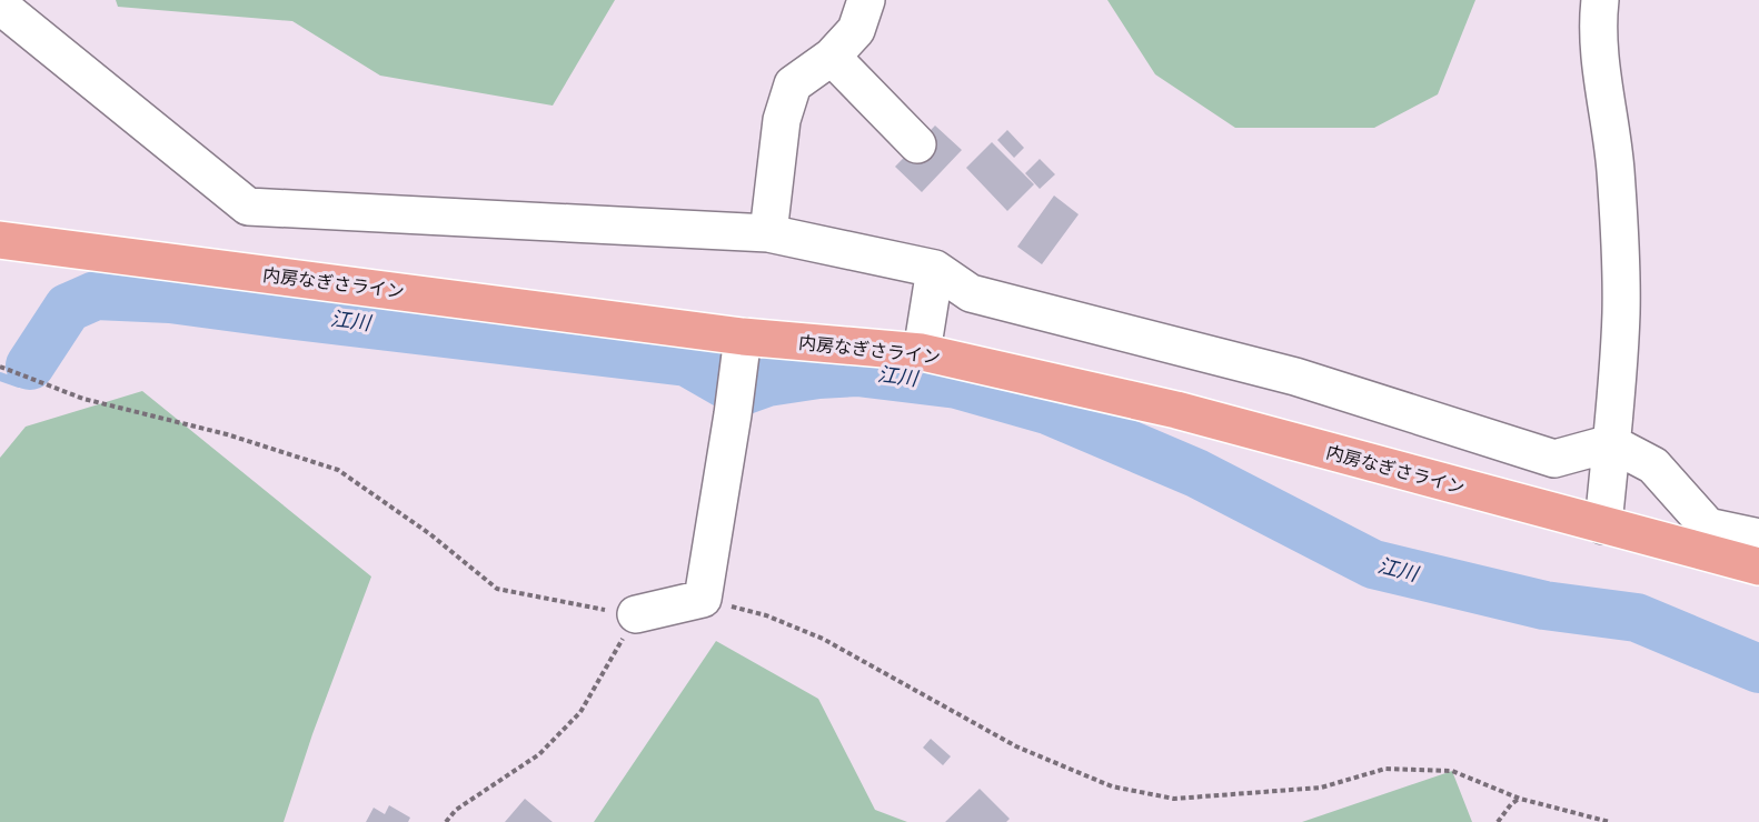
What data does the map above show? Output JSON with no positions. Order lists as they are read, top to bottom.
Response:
{
  "streets": {
    "highway": ["内房なぎさライン"]
  },
  "water": ["江川"]
}
